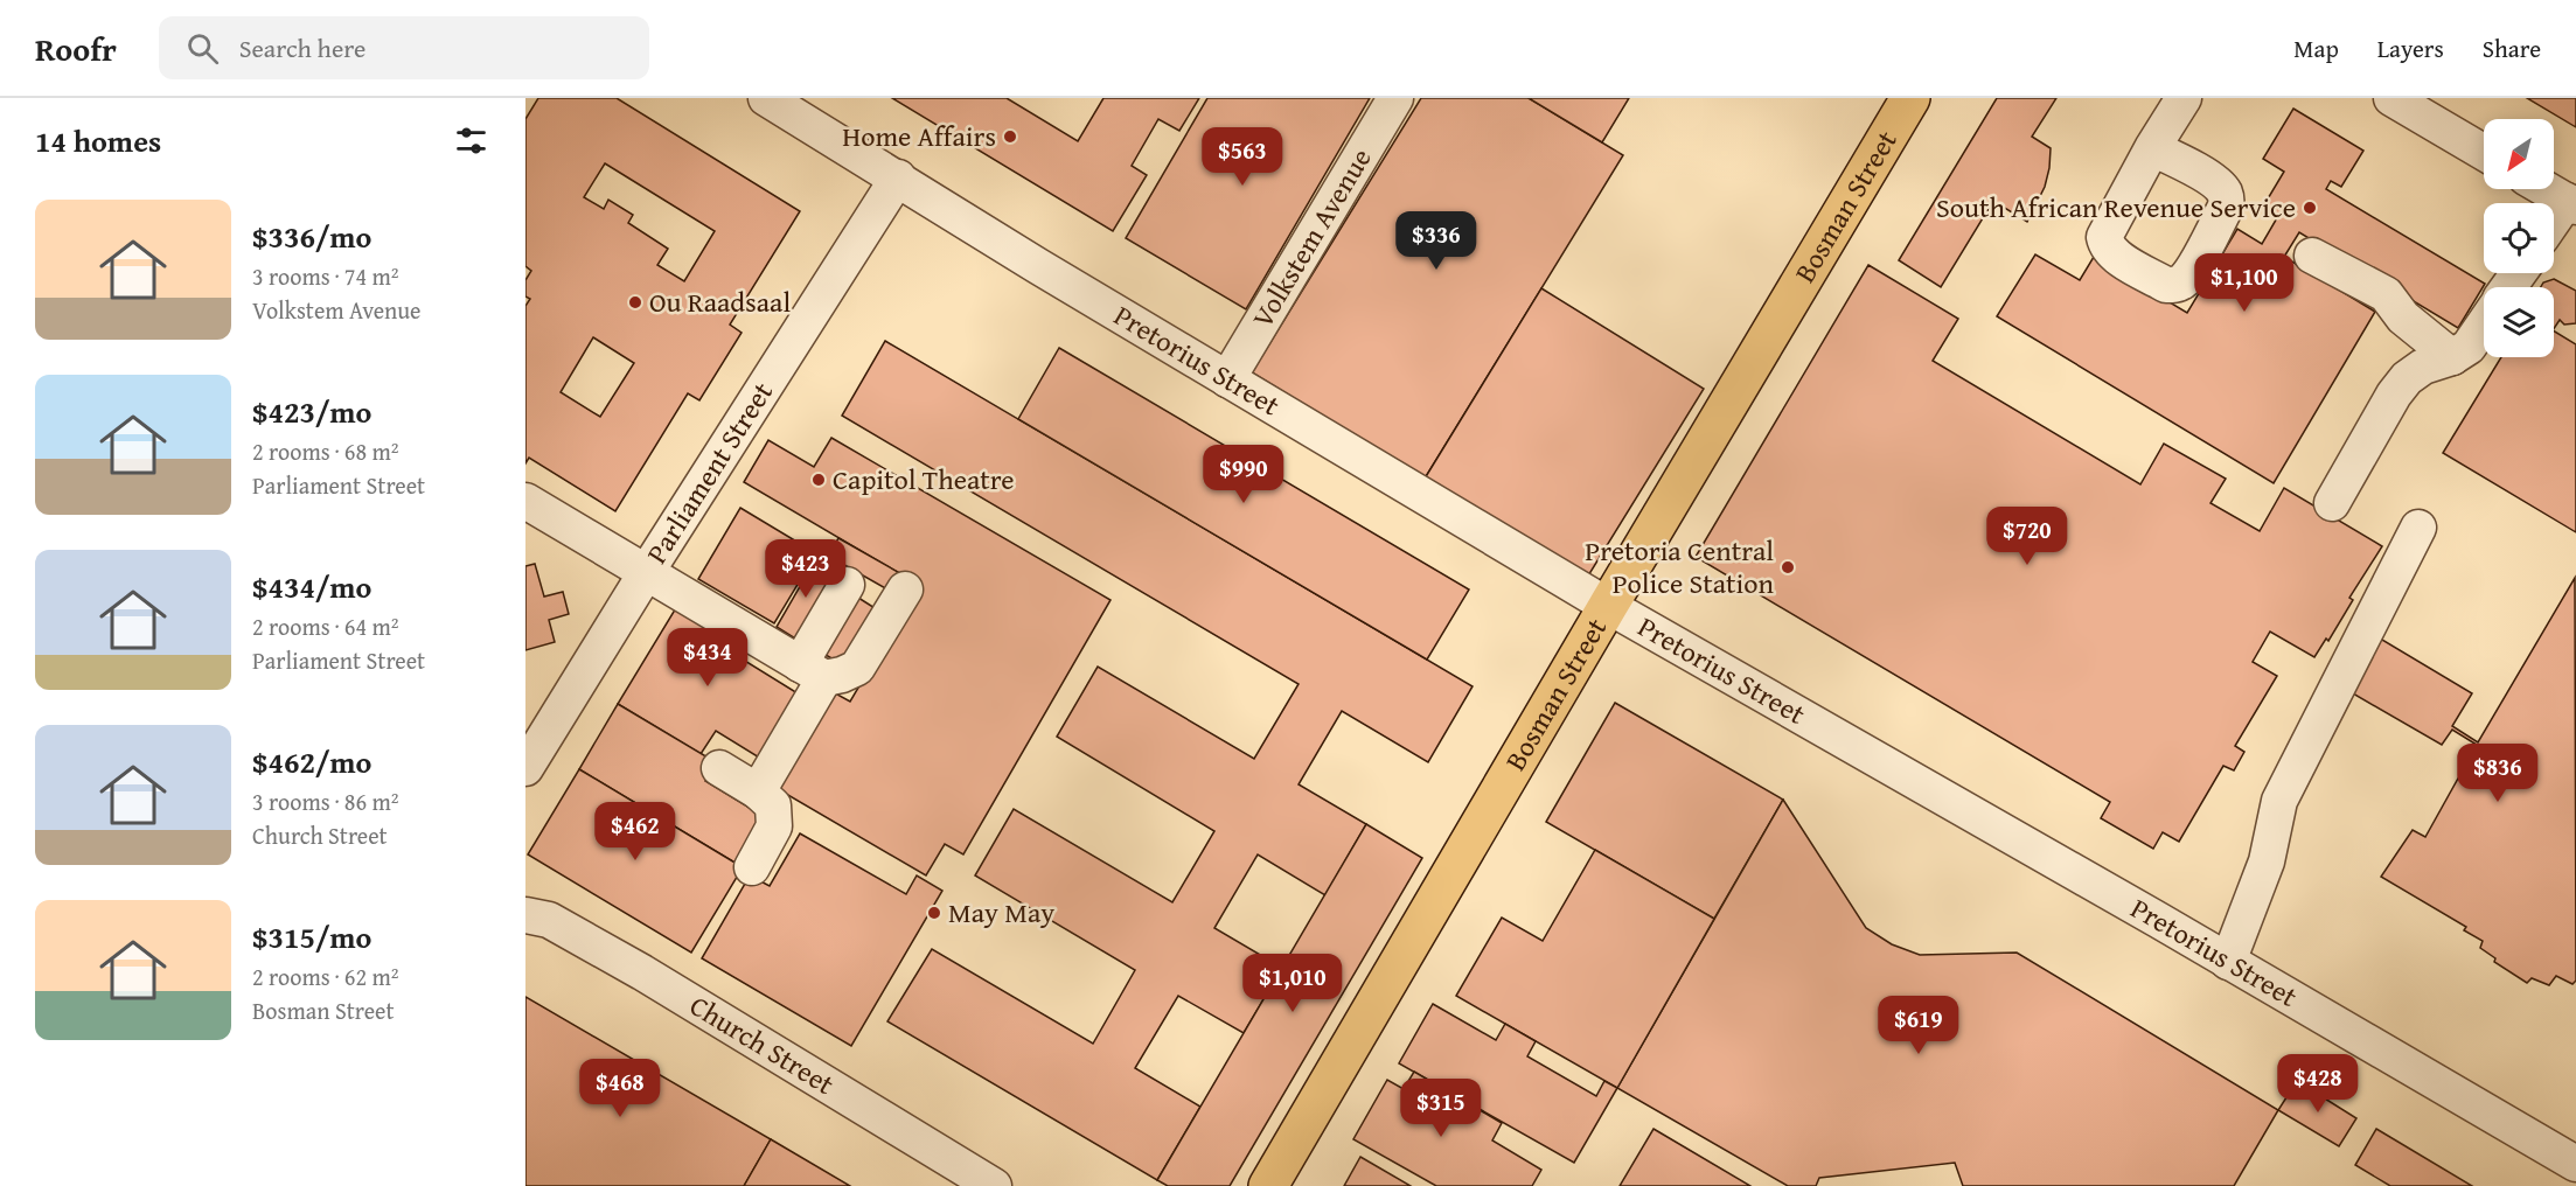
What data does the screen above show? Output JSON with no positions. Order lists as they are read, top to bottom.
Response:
{
  "streets": {
    "main road": ["Bosman Street"],
    "street": [
      "Volkstem Avenue",
      "Pretorius Street",
      "Parliament Street",
      "Church Street"
    ]
  },
  "crossings": [
    ["Bosman Street", "Pretorius Street"],
    ["Volkstem Avenue", "Pretorius Street"],
    ["Pretorius Street", "Parliament Street"]
  ],
  "places": [
    "Home Affairs",
    "South African Revenue Service",
    "Ou Raadsaal",
    "Capitol Theatre",
    "Pretoria Central Police Station",
    "May May"
  ],
  "north": "bottom left",
  "page": {
    "header": "Roofr",
    "search": "Search here",
    "nav": ["Map", "Layers", "Share"],
    "heading": "14 homes",
    "price": [
      "$563",
      "$336",
      "$1,100",
      "$990",
      "$720",
      "$423",
      "$434",
      "$836",
      "$462",
      "$1,010",
      "$619",
      "$428",
      "$468",
      "$315"
    ],
    "list": [
      {
        "name": "$336/mo",
        "note": "3 rooms · 74 m² · Volkstem Avenue"
      },
      {
        "name": "$423/mo",
        "note": "2 rooms · 68 m² · Parliament Street"
      },
      {
        "name": "$434/mo",
        "note": "2 rooms · 64 m² · Parliament Street"
      },
      {
        "name": "$462/mo",
        "note": "3 rooms · 86 m² · Church Street"
      },
      {
        "name": "$315/mo",
        "note": "2 rooms · 62 m² · Bosman Street"
      }
    ]
  }
}
